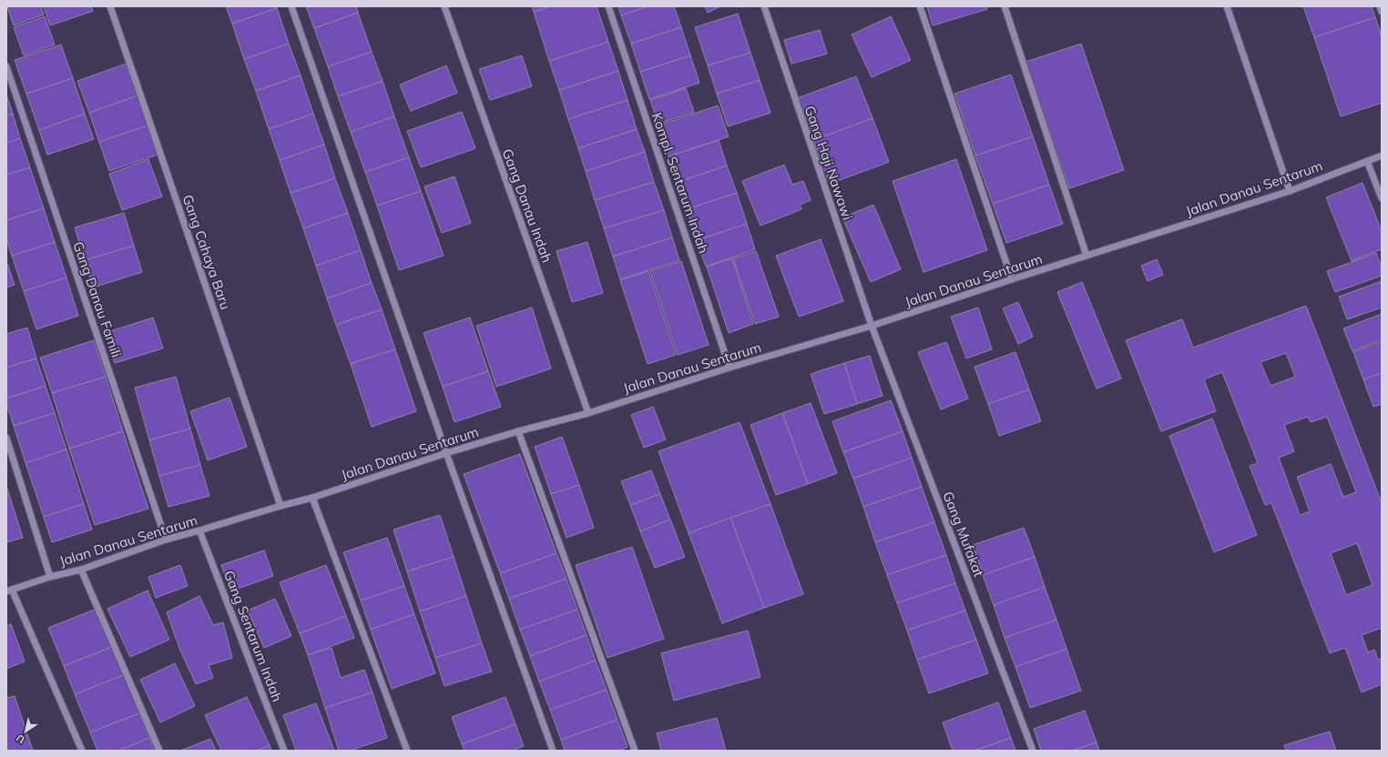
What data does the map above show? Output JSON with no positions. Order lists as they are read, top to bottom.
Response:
{
  "streets": {
    "street": [
      "Gang Haji Nawawi",
      "Kompl. Sentarum Indah",
      "Jalan Danau Sentarum",
      "Gang Danau Indah",
      "Gang Cahaya Baru",
      "Gang Danau Famili",
      "Gang Mufakat",
      "Gang Sentarum Indah"
    ]
  },
  "crossings": [
    ["Gang Haji Nawawi", "Jalan Danau Sentarum"],
    ["Gang Haji Nawawi", "Gang Mufakat"],
    ["Kompl. Sentarum Indah", "Jalan Danau Sentarum"],
    ["Jalan Danau Sentarum", "Gang Danau Indah"],
    ["Jalan Danau Sentarum", "Gang Cahaya Baru"],
    ["Jalan Danau Sentarum", "Gang Danau Famili"],
    ["Jalan Danau Sentarum", "Gang Mufakat"],
    ["Jalan Danau Sentarum", "Gang Sentarum Indah"]
  ],
  "north": "bottom left"
}
